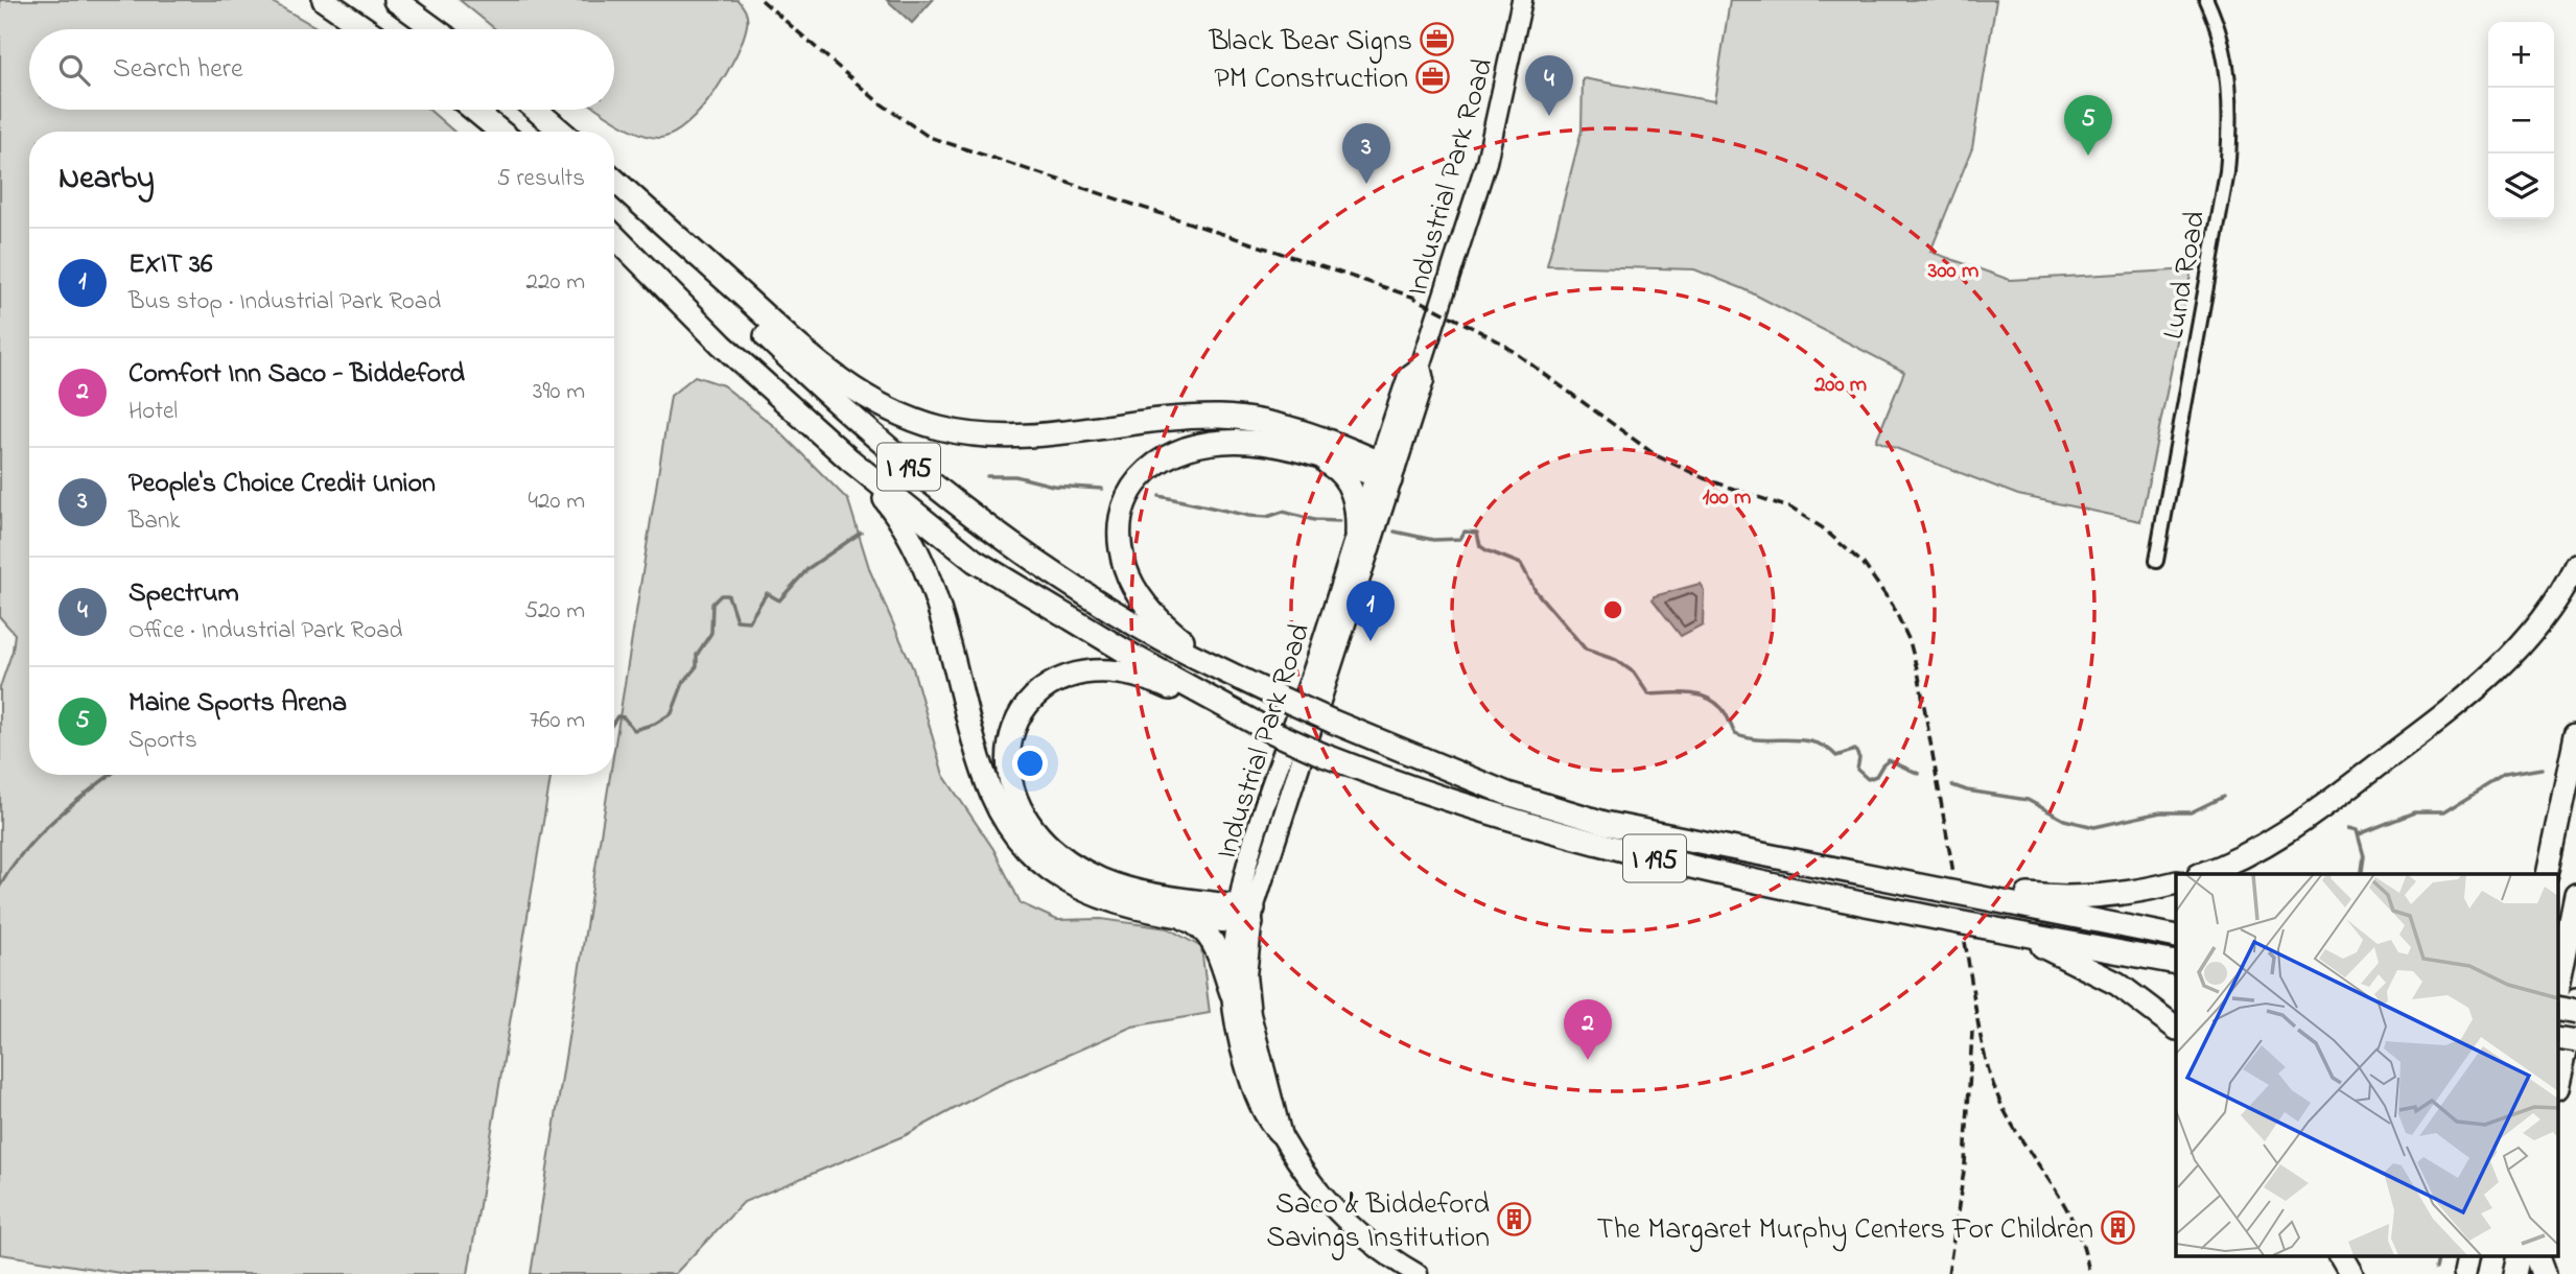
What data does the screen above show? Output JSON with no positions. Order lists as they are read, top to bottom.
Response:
{
  "streets": {
    "highway": ["I 195"],
    "main road": ["Industrial Park Road"],
    "street": ["Lund Road"]
  },
  "places": {
    "office": ["Black Bear Signs", "PM Construction"],
    "building": ["Saco & Biddeford Savings Institution", "The Margaret Murphy Centers For Children"]
  },
  "page": {
    "map_buttons": ["+", "−"],
    "search": "Search here",
    "pins": [
      "4",
      "5",
      "3",
      "1",
      "2"
    ],
    "heading": ["Nearby", "5 results"],
    "list": [
      {
        "mark": "1",
        "name": "EXIT 36",
        "note": "Bus stop · Industrial Park Road",
        "value": "220 m"
      },
      {
        "mark": "2",
        "name": "Comfort Inn Saco - Biddeford",
        "note": "Hotel",
        "value": "390 m"
      },
      {
        "mark": "3",
        "name": "People's Choice Credit Union",
        "note": "Bank",
        "value": "420 m"
      },
      {
        "mark": "4",
        "name": "Spectrum",
        "note": "Office · Industrial Park Road",
        "value": "520 m"
      },
      {
        "mark": "5",
        "name": "Maine Sports Arena",
        "note": "Sports",
        "value": "760 m"
      }
    ]
  },
  "rings": ["300 m", "200 m", "100 m"]
}
